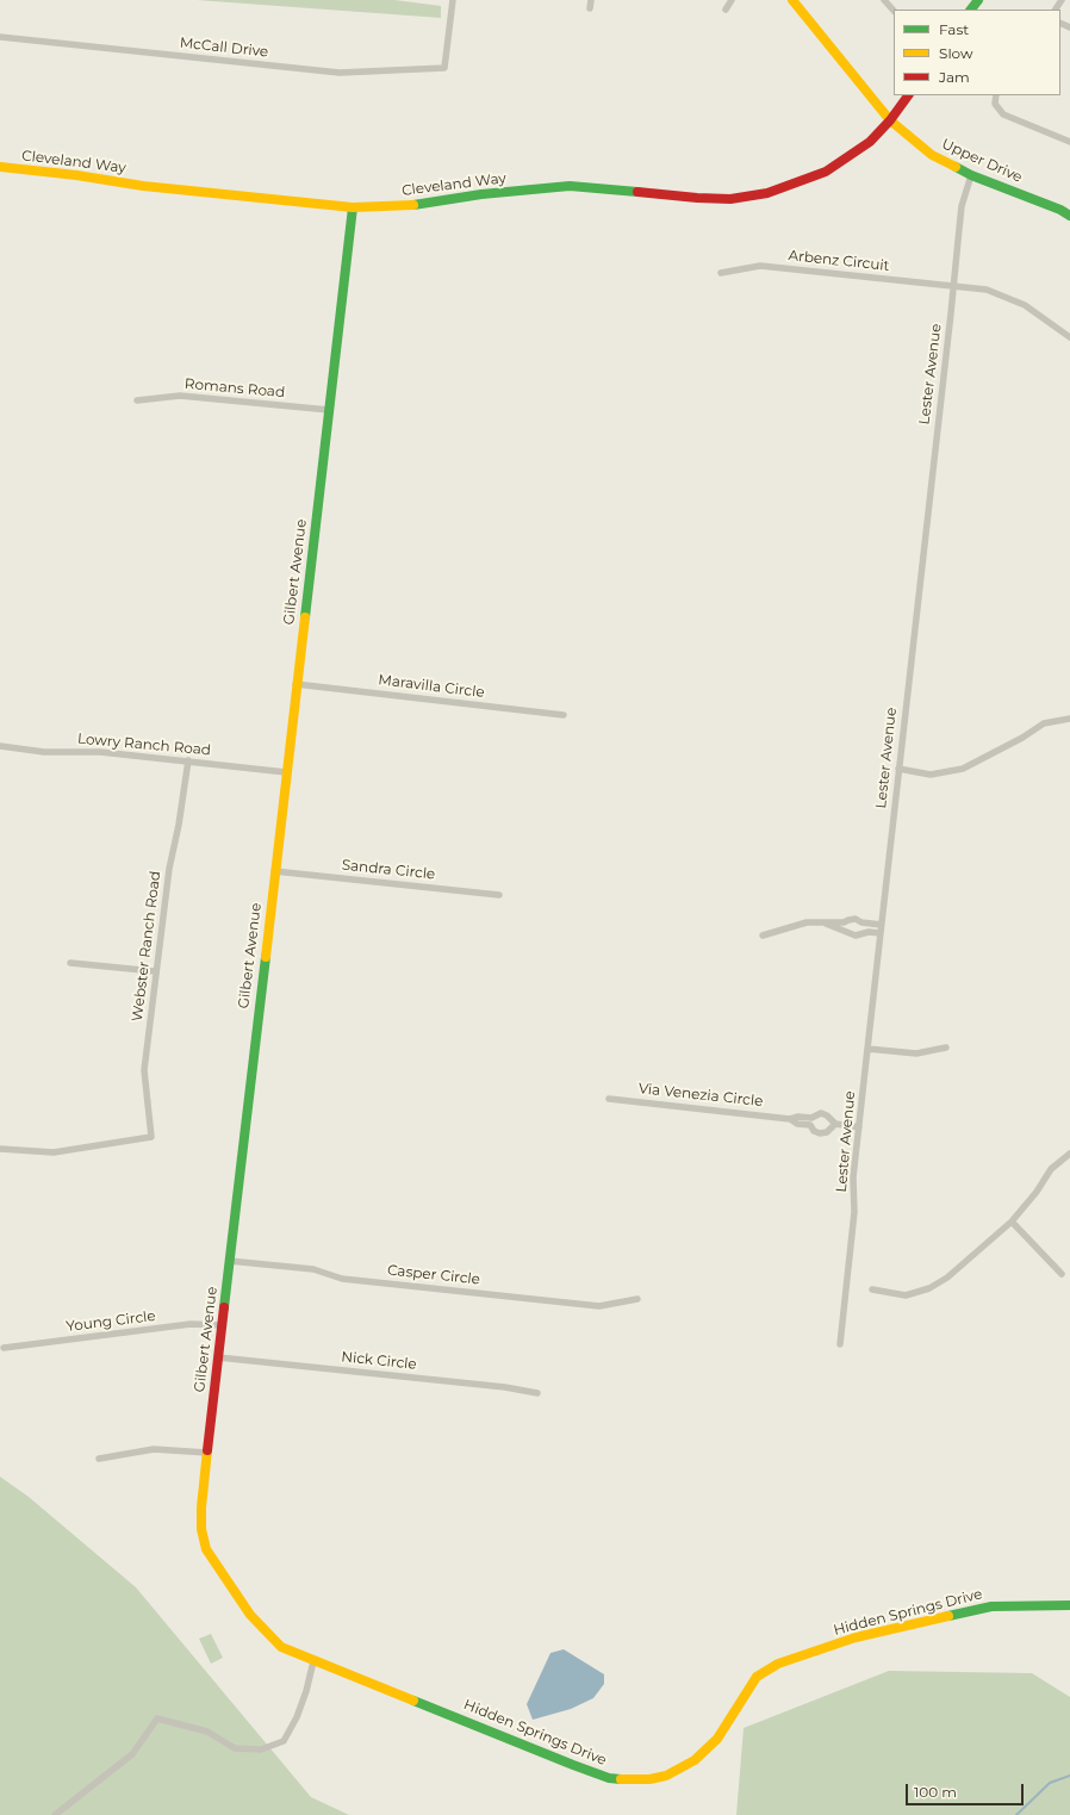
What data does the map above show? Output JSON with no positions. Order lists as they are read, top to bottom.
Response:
{
  "streets": {
    "street": [
      "McCall Drive",
      "Upper Drive",
      "Cleveland Way",
      "Arbenz Circuit",
      "Lester Avenue",
      "Romans Road",
      "Gilbert Avenue",
      "Maravilla Circle",
      "Lowry Ranch Road",
      "Sandra Circle",
      "Webster Ranch Road",
      "Via Venezia Circle",
      "Casper Circle",
      "Young Circle",
      "Nick Circle",
      "Hidden Springs Drive"
    ]
  },
  "crossings": [
    ["Upper Drive", "Cleveland Way"],
    ["Upper Drive", "Lester Avenue"],
    ["Cleveland Way", "Gilbert Avenue"],
    ["Arbenz Circuit", "Lester Avenue"],
    ["Lester Avenue", "Via Venezia Circle"],
    ["Romans Road", "Gilbert Avenue"],
    ["Gilbert Avenue", "Maravilla Circle"],
    ["Gilbert Avenue", "Lowry Ranch Road"],
    ["Gilbert Avenue", "Sandra Circle"],
    ["Gilbert Avenue", "Casper Circle"],
    ["Gilbert Avenue", "Young Circle"],
    ["Gilbert Avenue", "Nick Circle"],
    ["Gilbert Avenue", "Hidden Springs Drive"],
    ["Lowry Ranch Road", "Webster Ranch Road"]
  ],
  "legend": ["Fast", "Slow", "Jam"],
  "scale_bar": "100 m"
}
